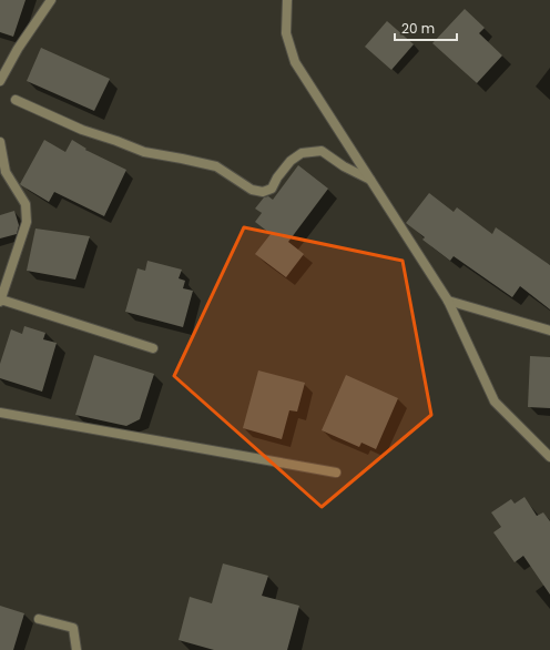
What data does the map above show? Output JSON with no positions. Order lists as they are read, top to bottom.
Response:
{
  "scale_bar": "20 m"
}
